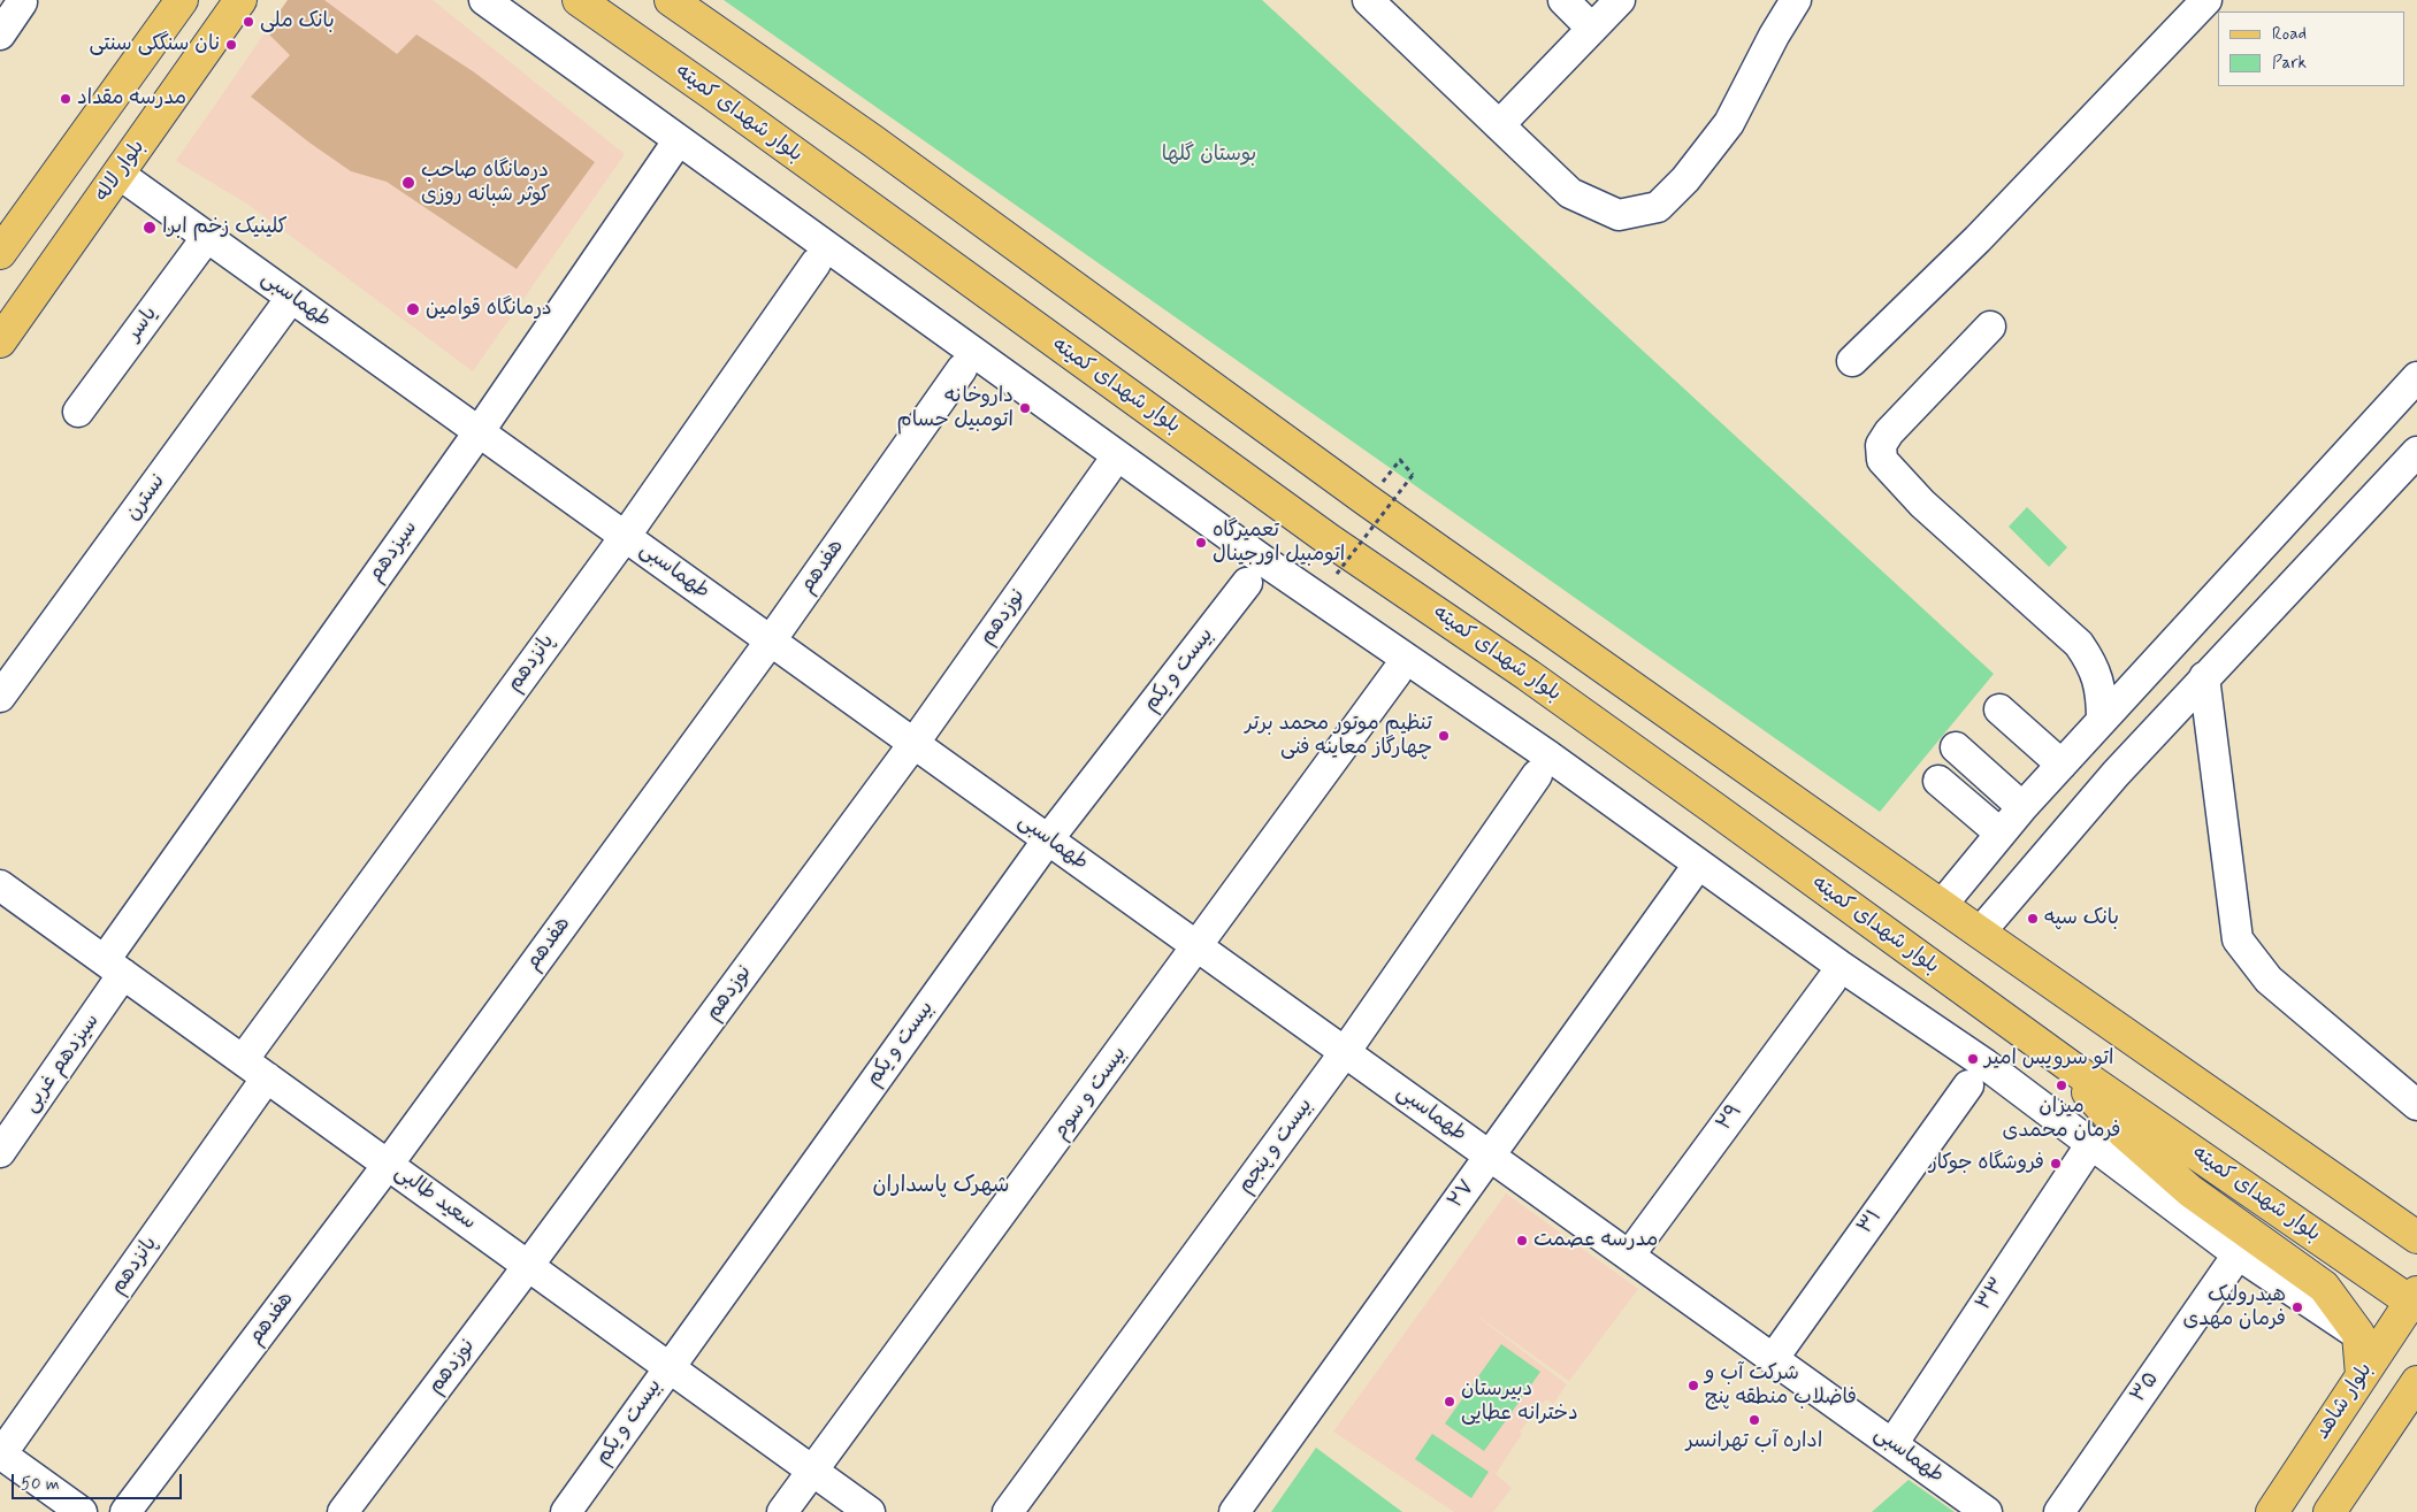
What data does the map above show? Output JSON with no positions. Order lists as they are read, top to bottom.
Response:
{
  "streets": {
    "main road": ["بلوار شهدای کمیته", "بلوار لاله", "بلوار شاهد"],
    "street": [
      "طهماسبی",
      "یاسر",
      "نسترن",
      "سیزدهم",
      "هفدهم",
      "نوزدهم",
      "پانزدهم",
      "بیست و یکم",
      "سیزدهم غربی",
      "بیست و سوم",
      "۲۹",
      "بیست و پنجم",
      "۲۷",
      "سعید طالبی",
      "۳۱",
      "۳۳",
      "۳۵"
    ]
  },
  "crossings": [
    ["بلوار شهدای کمیته", "بلوار شاهد"],
    ["بلوار لاله", "طهماسبی"],
    ["طهماسبی", "یاسر"],
    ["طهماسبی", "نسترن"],
    ["طهماسبی", "سیزدهم"],
    ["طهماسبی", "هفدهم"],
    ["طهماسبی", "نوزدهم"],
    ["طهماسبی", "پانزدهم"],
    ["طهماسبی", "بیست و یکم"],
    ["طهماسبی", "بیست و سوم"],
    ["طهماسبی", "۲۹"],
    ["طهماسبی", "بیست و پنجم"],
    ["طهماسبی", "۲۷"],
    ["طهماسبی", "۳۱"],
    ["طهماسبی", "۳۳"],
    ["سیزدهم", "سیزدهم غربی"],
    ["سیزدهم", "سعید طالبی"],
    ["هفدهم", "سعید طالبی"],
    ["نوزدهم", "سعید طالبی"],
    ["پانزدهم", "سعید طالبی"],
    ["بیست و یکم", "سعید طالبی"],
    ["سیزدهم غربی", "سعید طالبی"],
    ["بیست و سوم", "سعید طالبی"]
  ],
  "districts": ["شهرک پاسداران"],
  "parks": ["بوستان گلها"],
  "places": [
    "بانک ملی",
    "نان سنگکی سنتی",
    "مدرسه مقداد",
    "درمانگاه صاحب کوثر شبانه روزی",
    "کلینیک زخم ابرا",
    "درمانگاه قوامین",
    "داروخانه اتومبیل حسام",
    "تعمیرگاه اتومبیل اورجینال",
    "تنظیم موتور محمد برتر چهارگاز معاینه فنی",
    "بانک سپه",
    "اتو سرویس امیر",
    "میزان فرمان محمدی",
    "فروشگاه جوکار",
    "مدرسه عصمت",
    "هیدرولیک فرمان مهدی",
    "شرکت آب و فاضلاب منطقه پنج",
    "دبیرستان دخترانه عطایی",
    "اداره آب تهرانسر"
  ],
  "legend": ["Road", "Park"],
  "scale_bar": "50 m"
}
